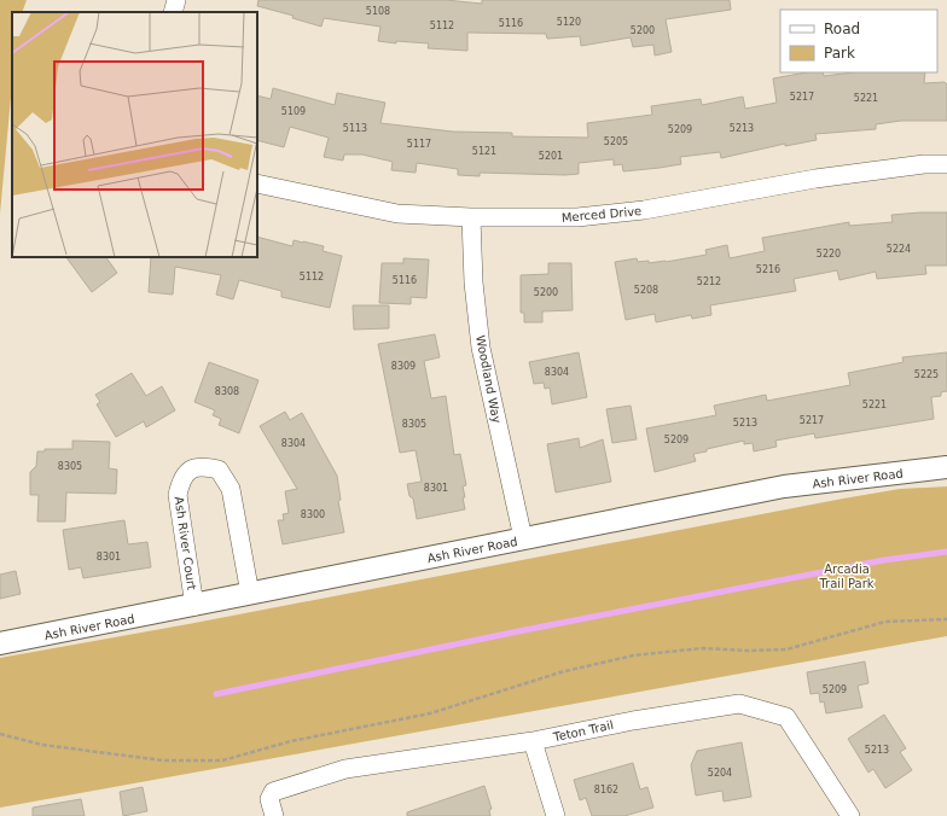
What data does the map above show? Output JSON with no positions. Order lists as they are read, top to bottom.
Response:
{
  "streets": {
    "street": [
      "Merced Drive",
      "Woodland Way",
      "Ash River Road",
      "Ash River Court",
      "Teton Trail"
    ]
  },
  "crossings": [
    ["Merced Drive", "Woodland Way"],
    ["Woodland Way", "Ash River Road"],
    ["Ash River Road", "Ash River Court"]
  ],
  "parks": ["Arcadia Trail Park"],
  "house_numbers": [
    "5108",
    "5120",
    "5116",
    "5112",
    "5200",
    "5217",
    "5221",
    "5109",
    "5113",
    "5213",
    "5209",
    "5205",
    "5117",
    "5121",
    "5201",
    "5224",
    "5220",
    "5216",
    "5112",
    "5116",
    "5212",
    "5208",
    "5200",
    "8309",
    "8304",
    "5225",
    "8308",
    "5221",
    "5217",
    "5213",
    "8305",
    "5209",
    "8304",
    "8305",
    "8301",
    "8300",
    "8301",
    "5209",
    "5213",
    "5204",
    "8162"
  ],
  "legend": ["Road", "Park"]
}
